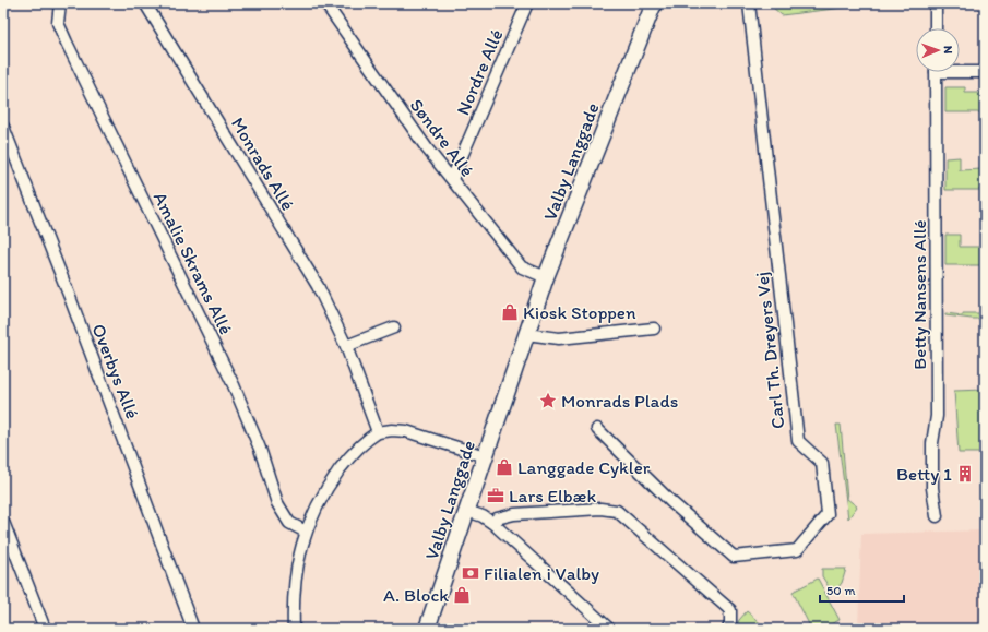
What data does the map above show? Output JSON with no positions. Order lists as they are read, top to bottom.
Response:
{
  "streets": {
    "street": [
      "Nordre Allé",
      "Søndre Allé",
      "Valby Langgade",
      "Monrads Allé",
      "Amalie Skrams Allé",
      "Betty Nansens Allé",
      "Carl Th. Dreyers Vej",
      "Overbys Allé"
    ]
  },
  "crossings": [
    ["Nordre Allé", "Søndre Allé"],
    ["Søndre Allé", "Valby Langgade"]
  ],
  "places": {
    "shop": ["Kiosk Stoppen", "Langgade Cykler", "A. Block"],
    "place": ["Monrads Plads"],
    "building": ["Betty 1"],
    "office": ["Lars Elbæk"],
    "bank": ["Filialen i Valby"]
  },
  "scale_bar": "50 m",
  "north": "right"
}
